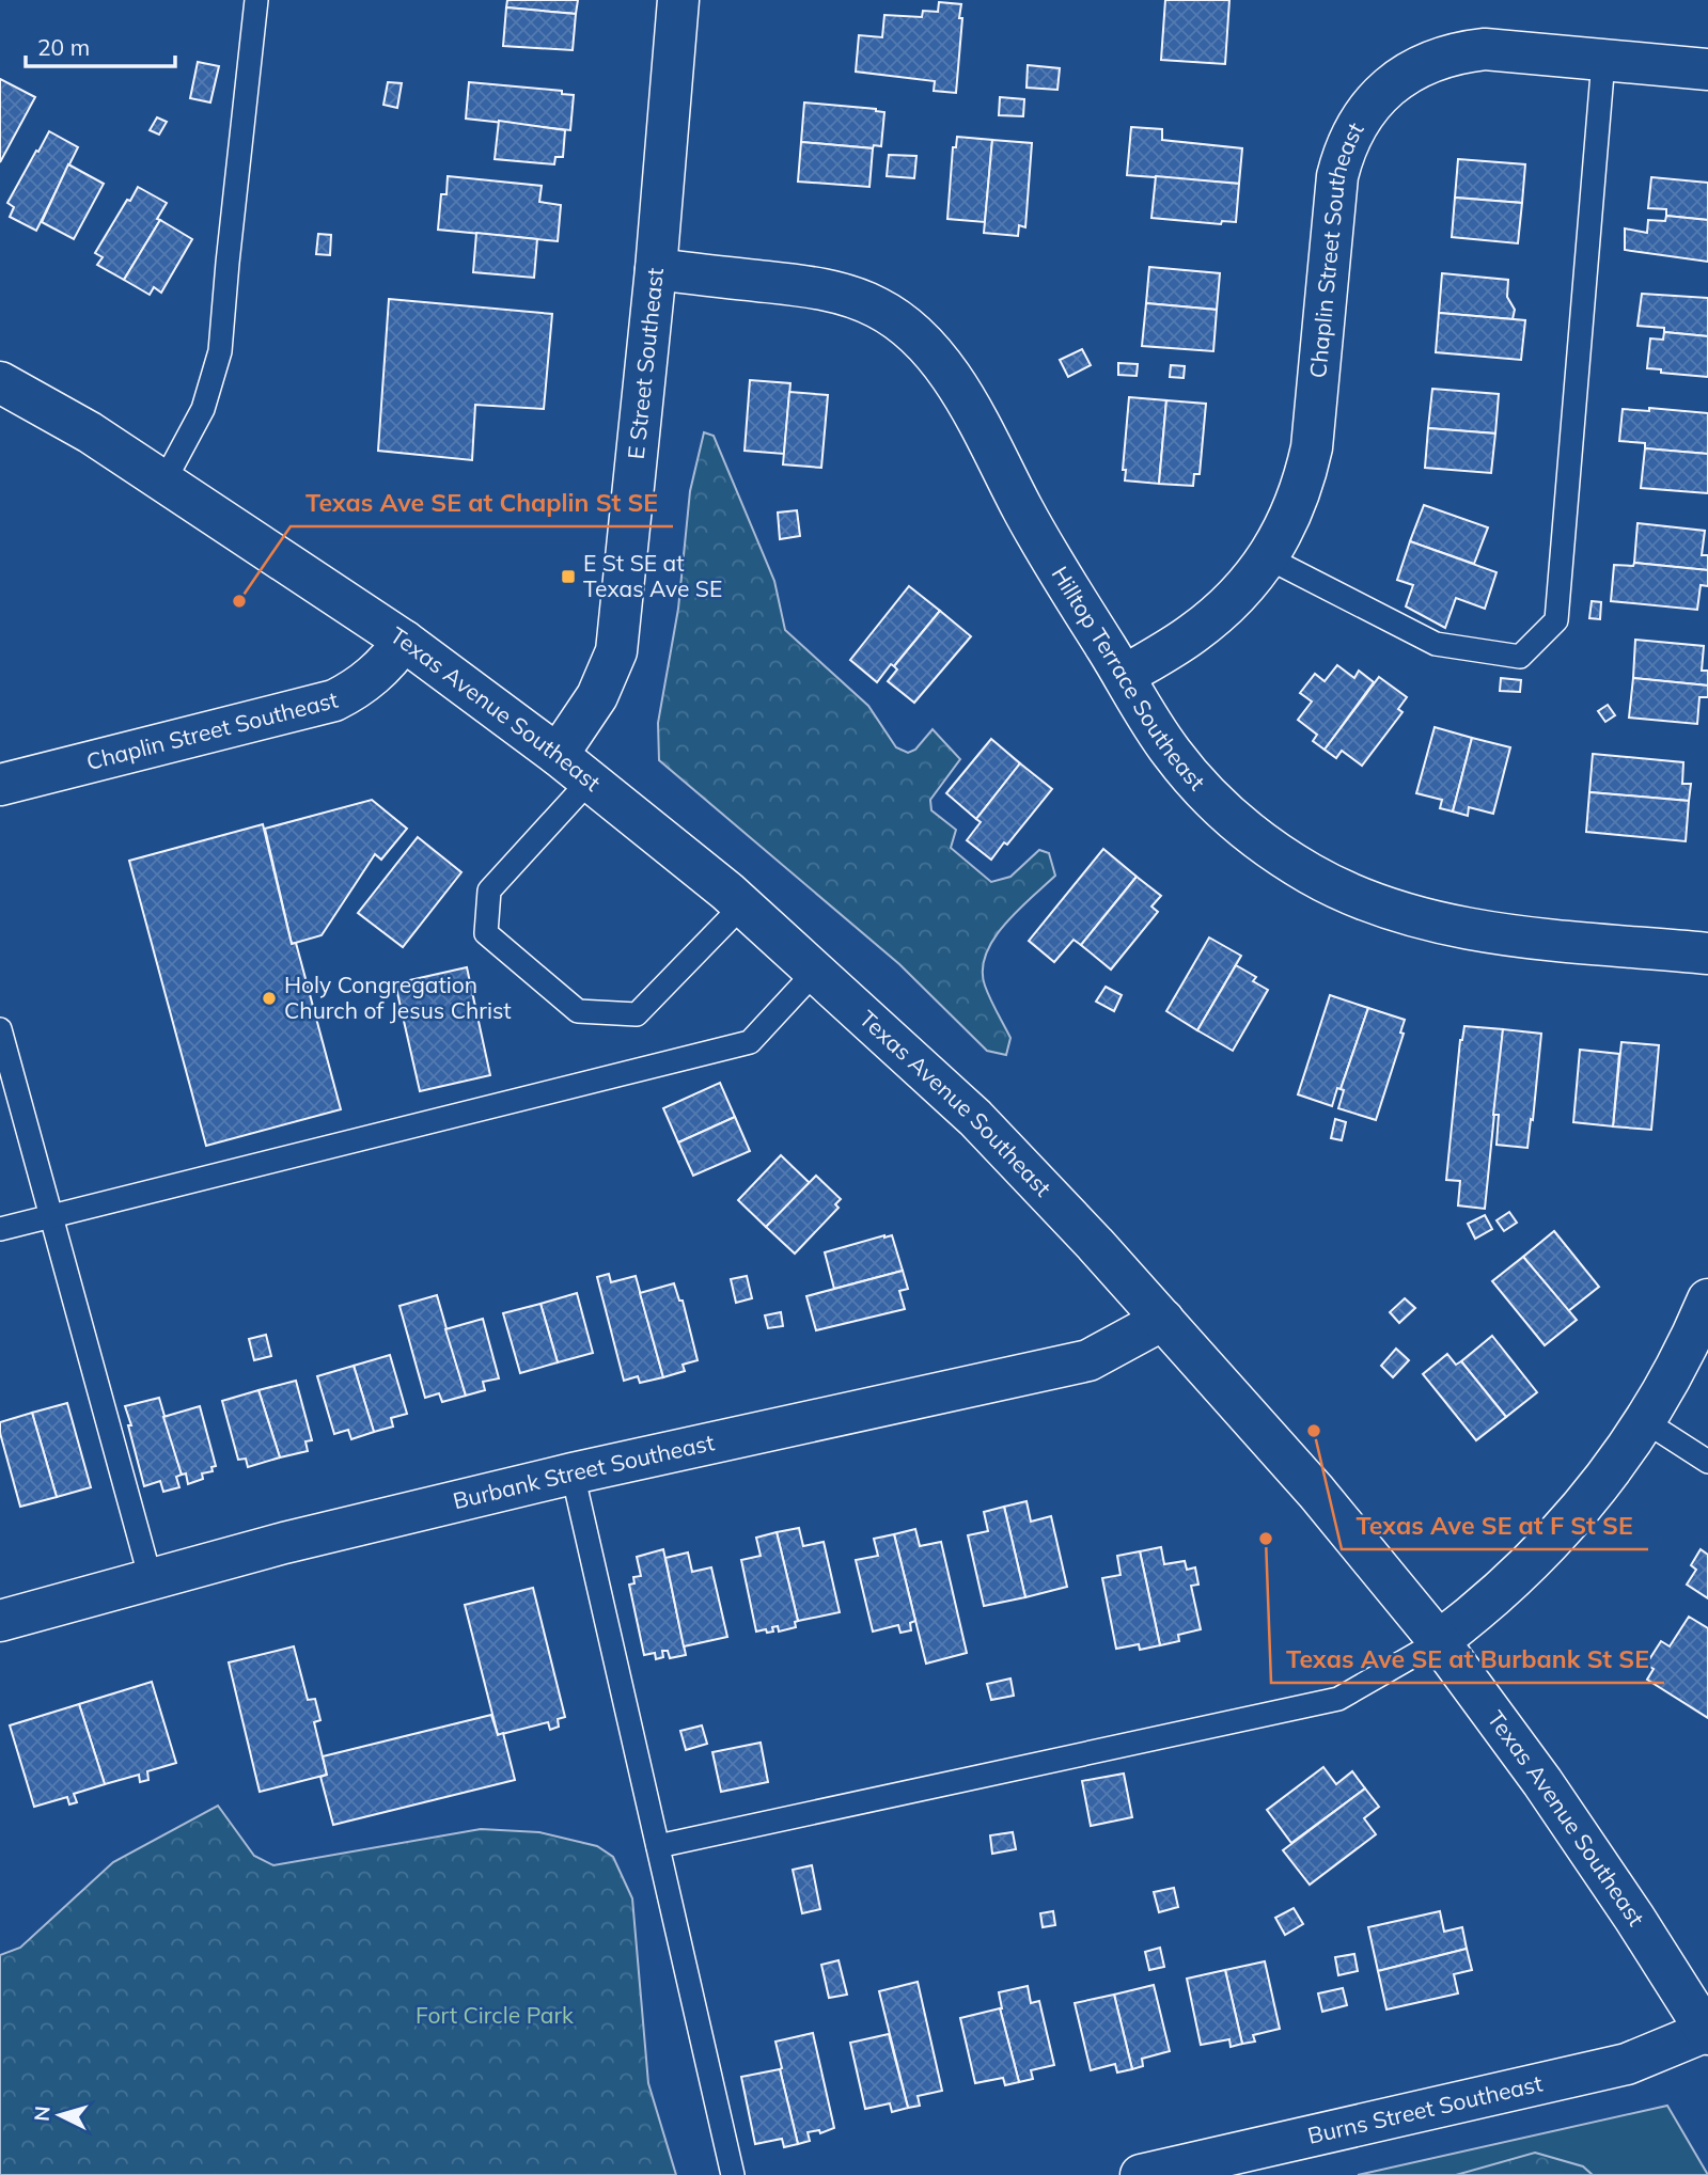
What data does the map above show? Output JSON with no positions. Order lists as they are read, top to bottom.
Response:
{
  "streets": {
    "street": [
      "Chaplin Street Southeast",
      "E Street Southeast",
      "Hilltop Terrace Southeast",
      "Texas Avenue Southeast",
      "Burbank Street Southeast",
      "Burns Street Southeast"
    ]
  },
  "crossings": [
    ["Chaplin Street Southeast", "Hilltop Terrace Southeast"],
    ["Chaplin Street Southeast", "Texas Avenue Southeast"],
    ["E Street Southeast", "Hilltop Terrace Southeast"],
    ["E Street Southeast", "Texas Avenue Southeast"],
    ["Texas Avenue Southeast", "Burbank Street Southeast"],
    ["Texas Avenue Southeast", "Burns Street Southeast"]
  ],
  "parks": ["Fort Circle Park"],
  "places": {
    "transit": ["E St SE at Texas Ave SE"],
    "other": [
      "Texas Ave SE at Chaplin St SE",
      "Holy Congregation Church of Jesus Christ",
      "Texas Ave SE at F St SE",
      "Texas Ave SE at Burbank St SE"
    ]
  },
  "scale_bar": "20 m",
  "north": "left"
}
